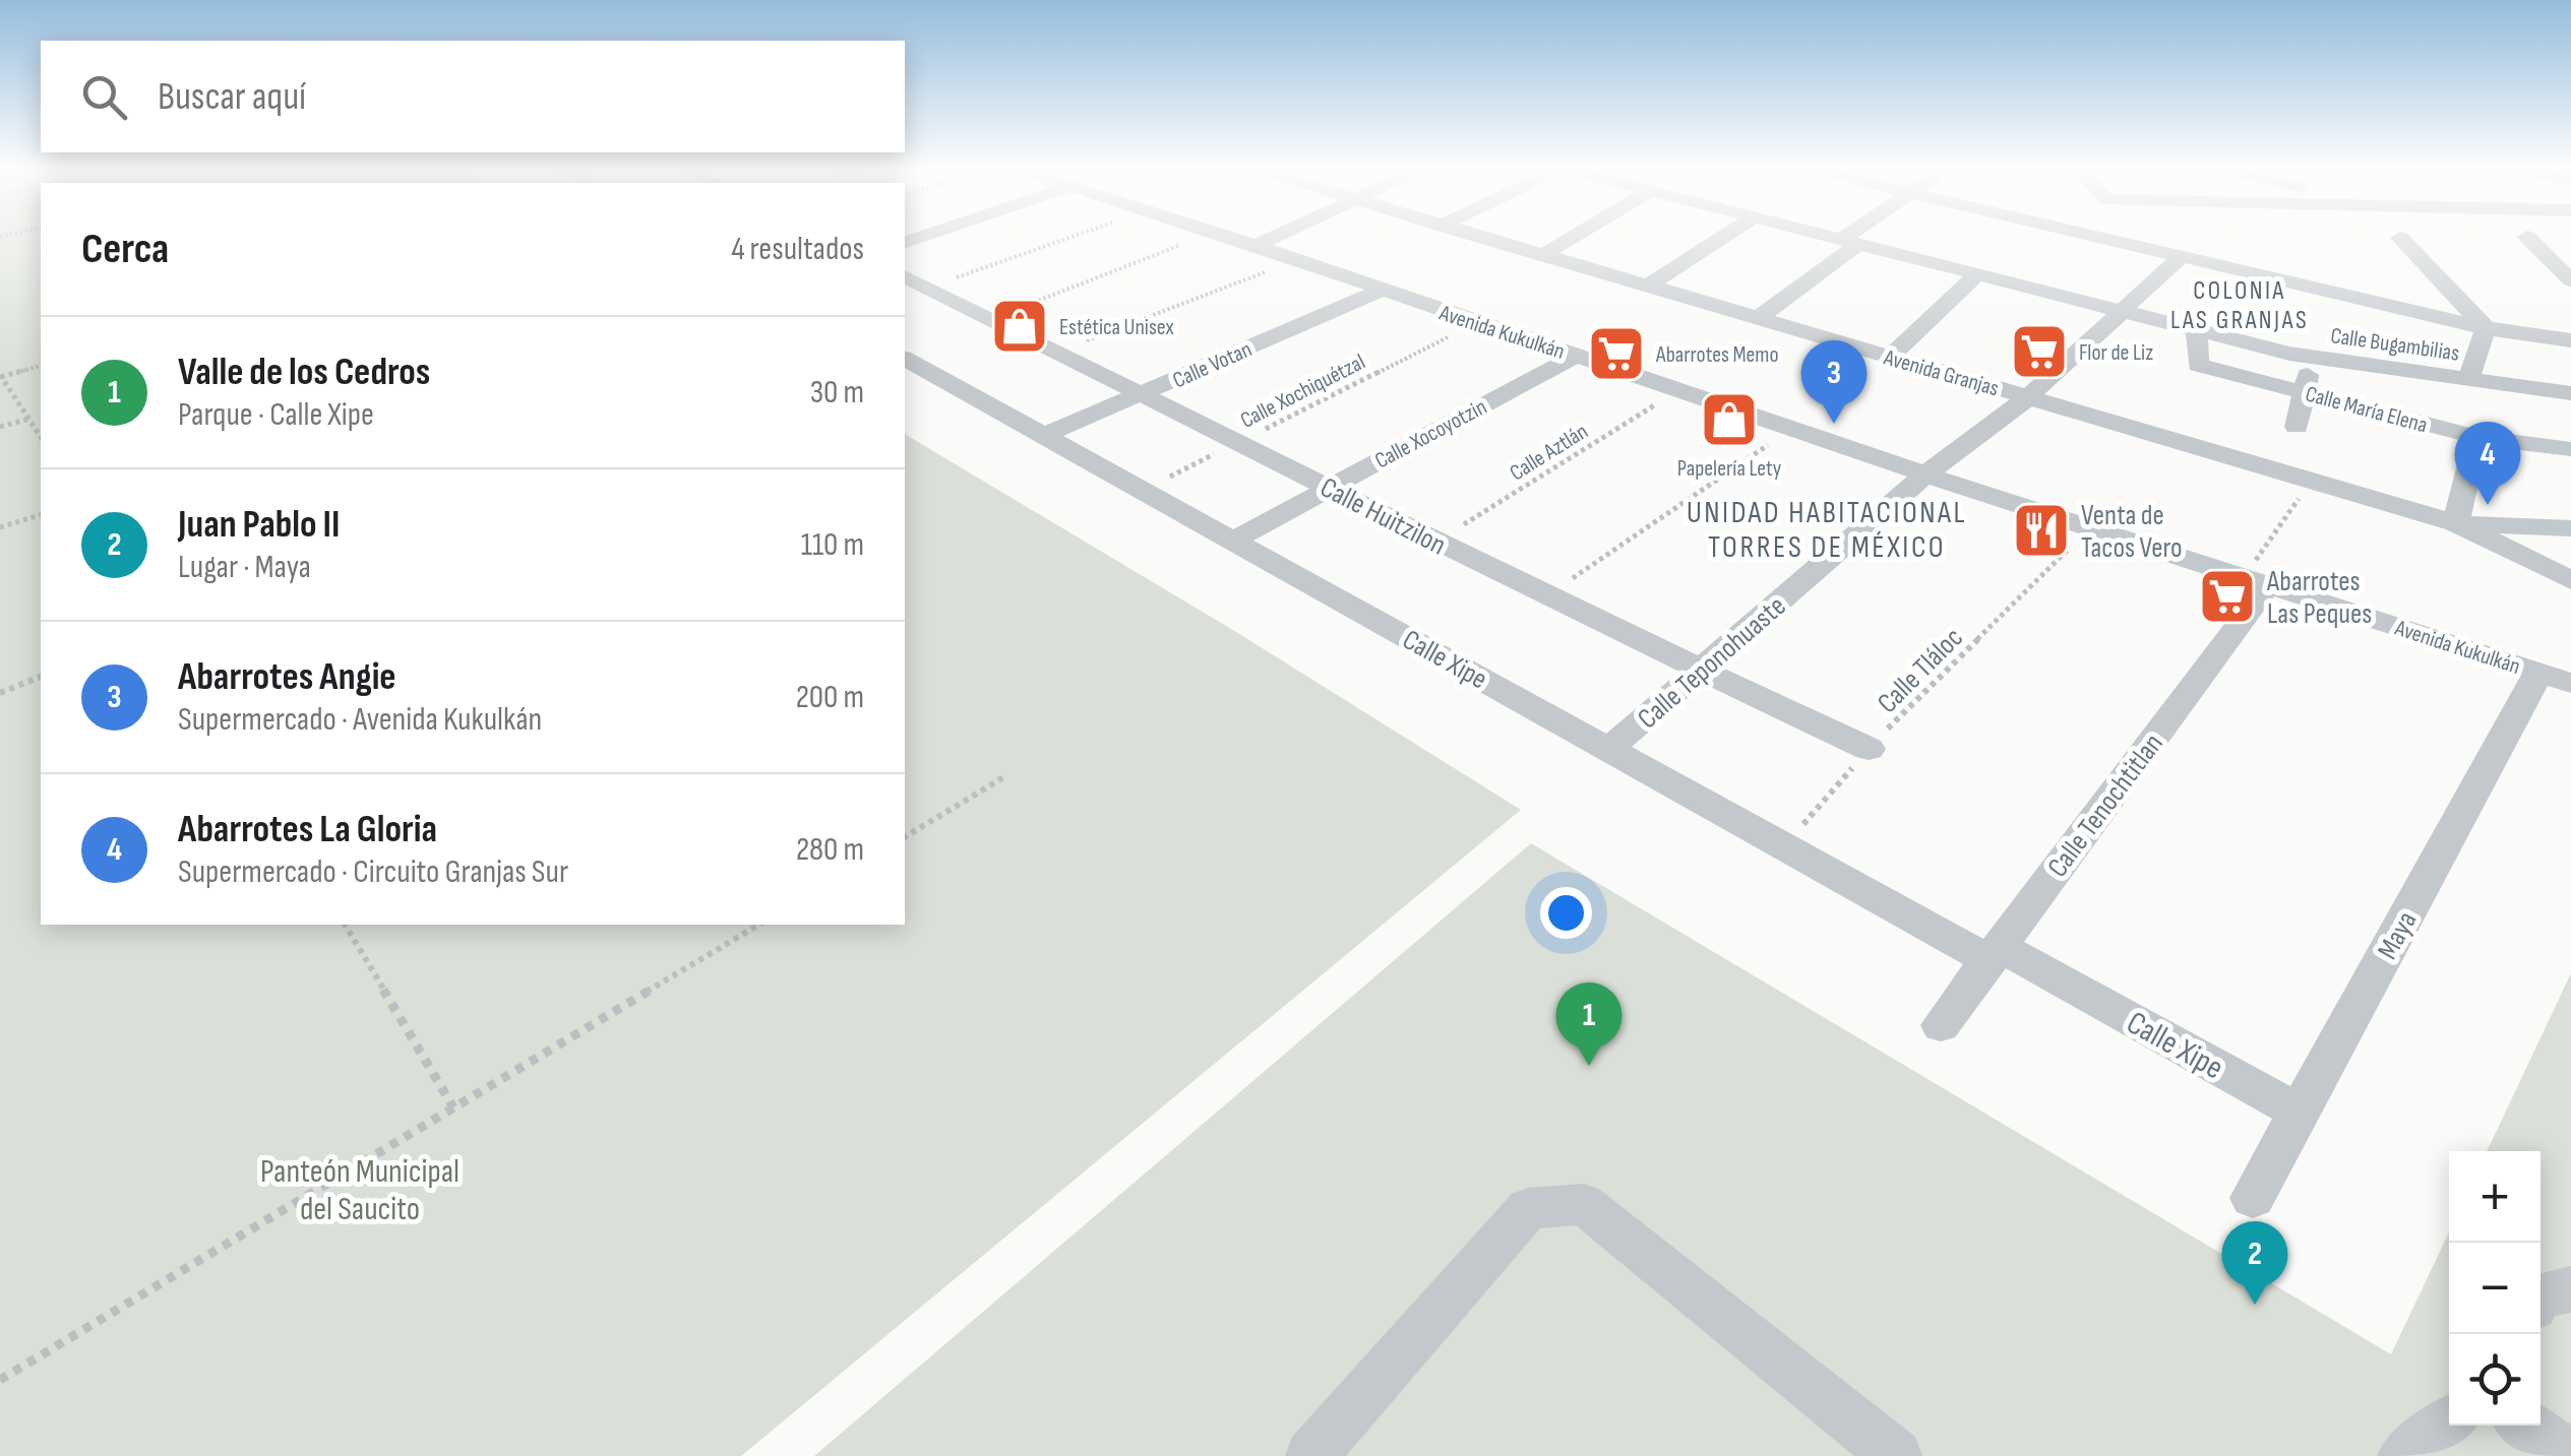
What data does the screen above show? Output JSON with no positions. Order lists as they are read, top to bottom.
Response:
{
  "streets": {
    "street": [
      "Avenida Kukulkán",
      "Calle Bugambilias",
      "Calle Votan",
      "Avenida Granjas",
      "Calle María Elena",
      "Calle Xocoyotzin",
      "Calle Huitzilon",
      "Calle Xipe",
      "Calle Teponohuaste",
      "Calle Tenochtitlan",
      "Maya"
    ],
    "path": ["Calle Xochiquétzal", "Calle Aztlán", "Calle Tláloc"]
  },
  "crossings": [
    ["Avenida Kukulkán", "Calle Votan"],
    ["Avenida Kukulkán", "Calle Xochiquétzal"],
    ["Avenida Kukulkán", "Calle Xocoyotzin"],
    ["Avenida Kukulkán", "Calle Aztlán"],
    ["Avenida Kukulkán", "Calle Teponohuaste"],
    ["Avenida Kukulkán", "Calle Tláloc"],
    ["Avenida Kukulkán", "Calle Tenochtitlan"],
    ["Avenida Kukulkán", "Maya"],
    ["Calle Bugambilias", "Calle María Elena"],
    ["Calle Bugambilias", "Calle Teponohuaste"],
    ["Calle Votan", "Calle Huitzilon"],
    ["Calle Votan", "Calle Xipe"],
    ["Avenida Granjas", "Calle Teponohuaste"],
    ["Calle Xochiquétzal", "Calle Huitzilon"],
    ["Calle Xochiquétzal", "Calle Xipe"],
    ["Calle Xocoyotzin", "Calle Huitzilon"],
    ["Calle Xocoyotzin", "Calle Xipe"],
    ["Calle Aztlán", "Calle Huitzilon"],
    ["Calle Huitzilon", "Calle Teponohuaste"],
    ["Calle Huitzilon", "Calle Tláloc"],
    ["Calle Xipe", "Calle Teponohuaste"],
    ["Calle Xipe", "Calle Tláloc"],
    ["Calle Xipe", "Calle Tenochtitlan"],
    ["Calle Xipe", "Maya"]
  ],
  "districts": ["COLONIA LAS GRANJAS", "UNIDAD HABITACIONAL TORRES DE MÉXICO"],
  "parks": ["Panteón Municipal del Saucito"],
  "places": {
    "shop": ["Estética Unisex", "Papelería Lety"],
    "supermarket": ["Flor de Liz", "Abarrotes Memo", "Abarrotes Las Peques"],
    "restaurant": ["Venta de Tacos Vero"]
  },
  "page": {
    "search": "Buscar aquí",
    "heading": ["Cerca", "4 resultados"],
    "list": [
      {
        "mark": "1",
        "name": "Valle de los Cedros",
        "note": "Parque · Calle Xipe",
        "value": "30 m"
      },
      {
        "mark": "2",
        "name": "Juan Pablo II",
        "note": "Lugar · Maya",
        "value": "110 m"
      },
      {
        "mark": "3",
        "name": "Abarrotes Angie",
        "note": "Supermercado · Avenida Kukulkán",
        "value": "200 m"
      },
      {
        "mark": "4",
        "name": "Abarrotes La Gloria",
        "note": "Supermercado · Circuito Granjas Sur",
        "value": "280 m"
      }
    ],
    "pins": [
      "3",
      "4",
      "1",
      "2"
    ],
    "map_buttons": ["+", "−"]
  }
}
